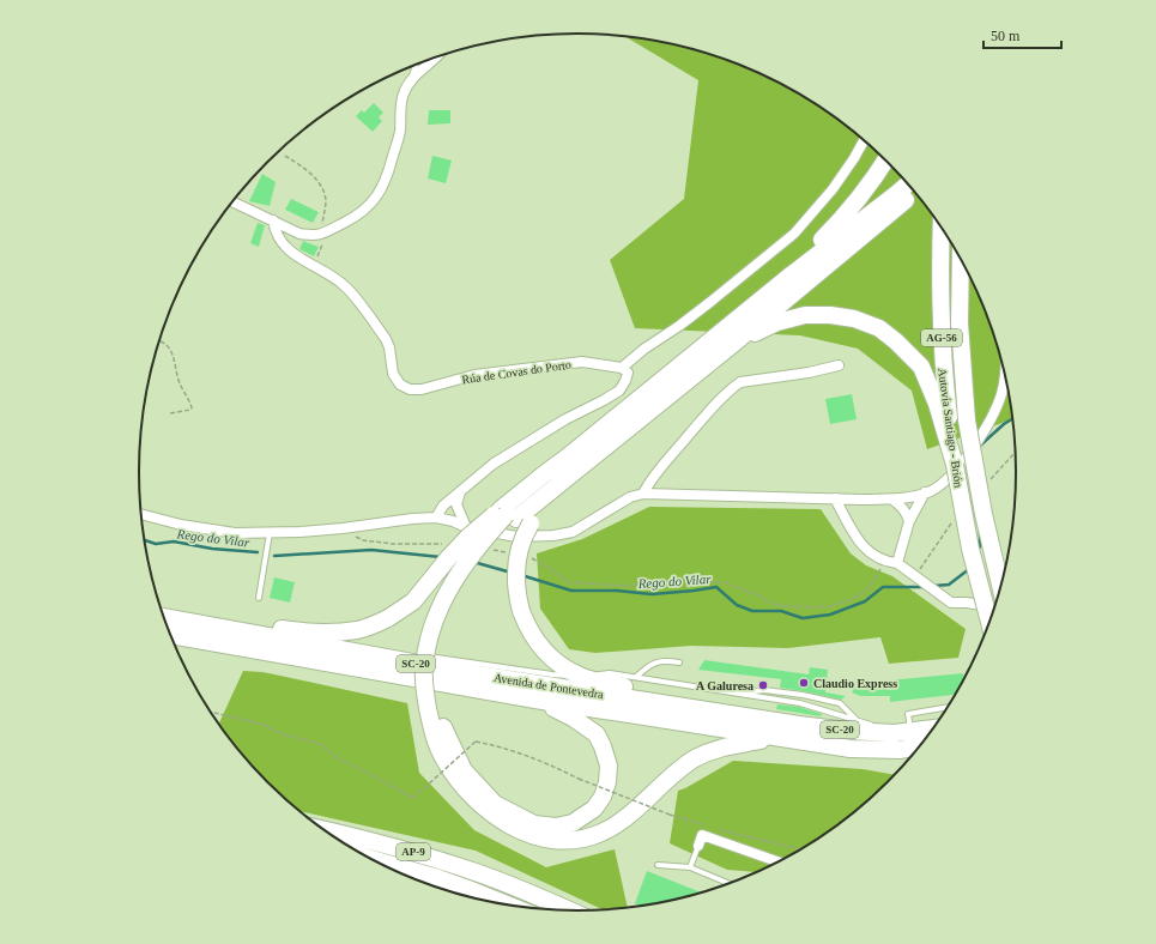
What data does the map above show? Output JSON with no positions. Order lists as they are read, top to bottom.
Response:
{
  "streets": {
    "highway": [
      "AG-56",
      "Autovía Santiago - Brión",
      "SC-20",
      "Avenida de Pontevedra",
      "AP-9"
    ],
    "street": ["Rúa de Covas do Porto"]
  },
  "water": ["Rego do Vilar"],
  "places": ["Claudio Express", "A Galuresa"],
  "scale_bar": "50 m"
}
